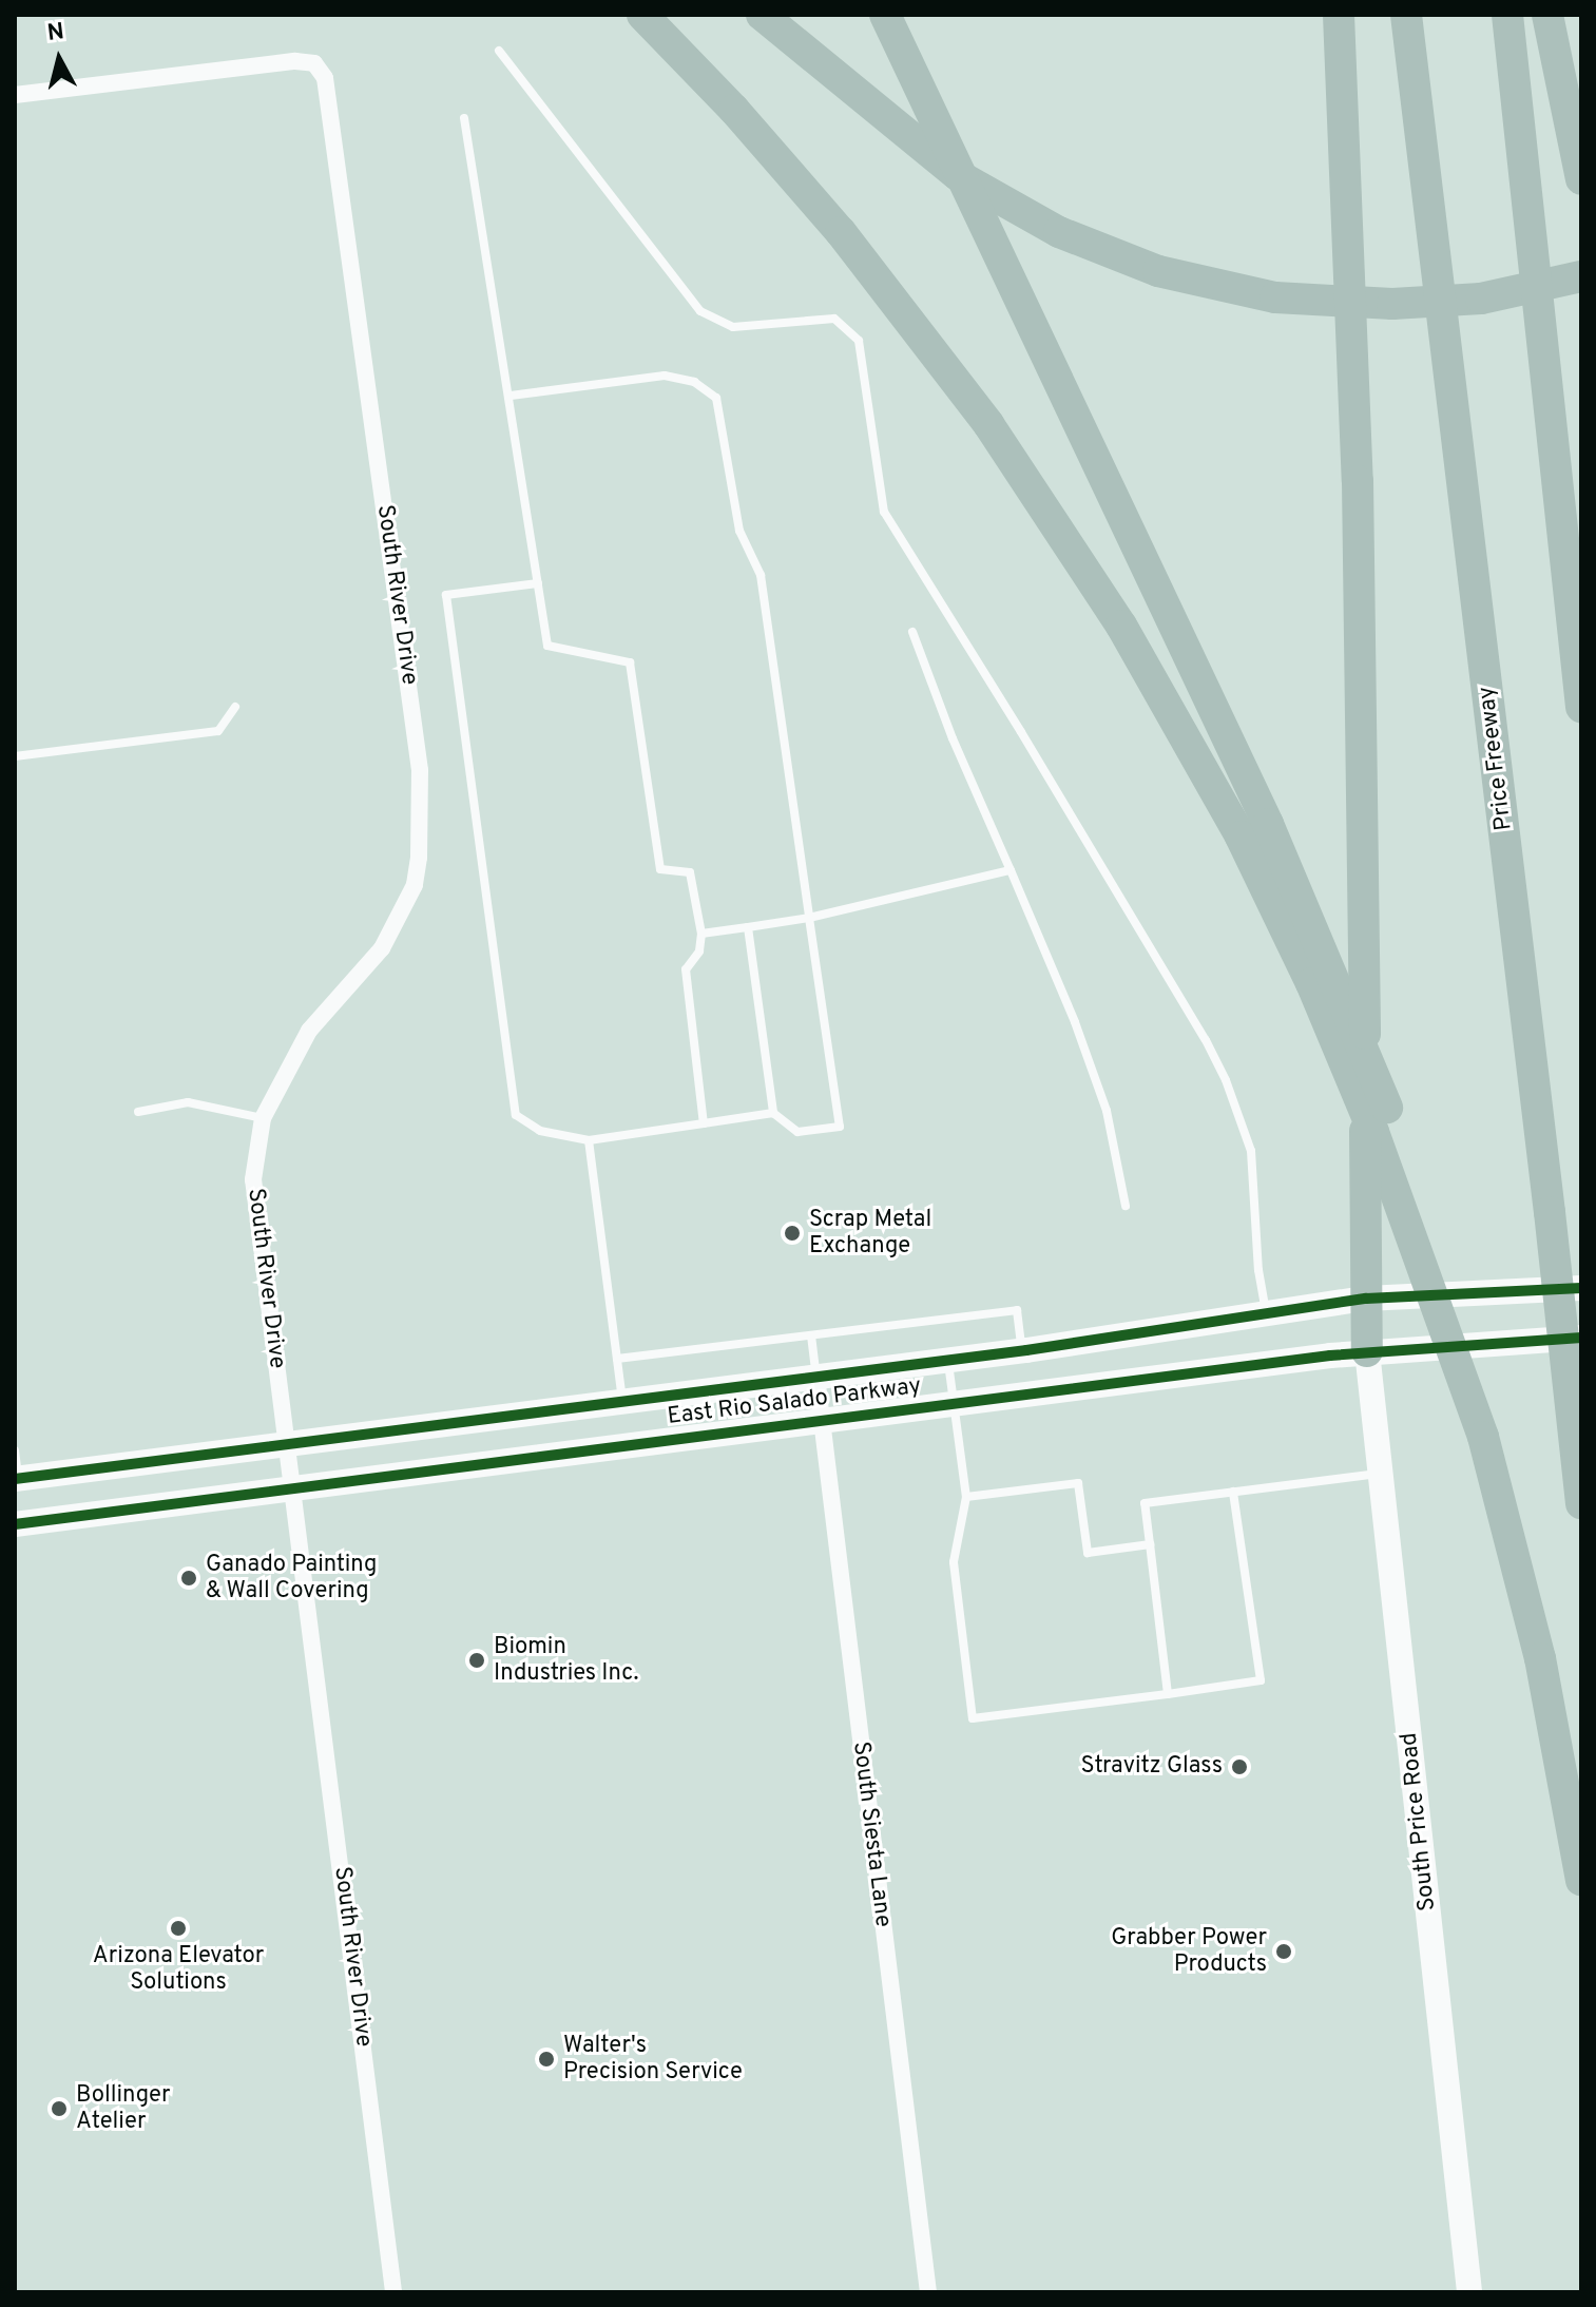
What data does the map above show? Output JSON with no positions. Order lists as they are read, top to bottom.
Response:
{
  "streets": {
    "highway": ["Price Freeway"],
    "main road": ["East Rio Salado Parkway", "South Price Road"],
    "street": ["South River Drive", "South Siesta Lane"]
  },
  "crossings": [
    ["South River Drive", "East Rio Salado Parkway"],
    ["East Rio Salado Parkway", "South Price Road"],
    ["East Rio Salado Parkway", "South Siesta Lane"]
  ],
  "places": [
    "Scrap Metal Exchange",
    "Ganado Painting & Wall Covering",
    "Biomin Industries Inc.",
    "Stravitz Glass",
    "Arizona Elevator Solutions",
    "Grabber Power Products",
    "Walter's Precision Service",
    "Bollinger Atelier"
  ],
  "north": "top"
}
